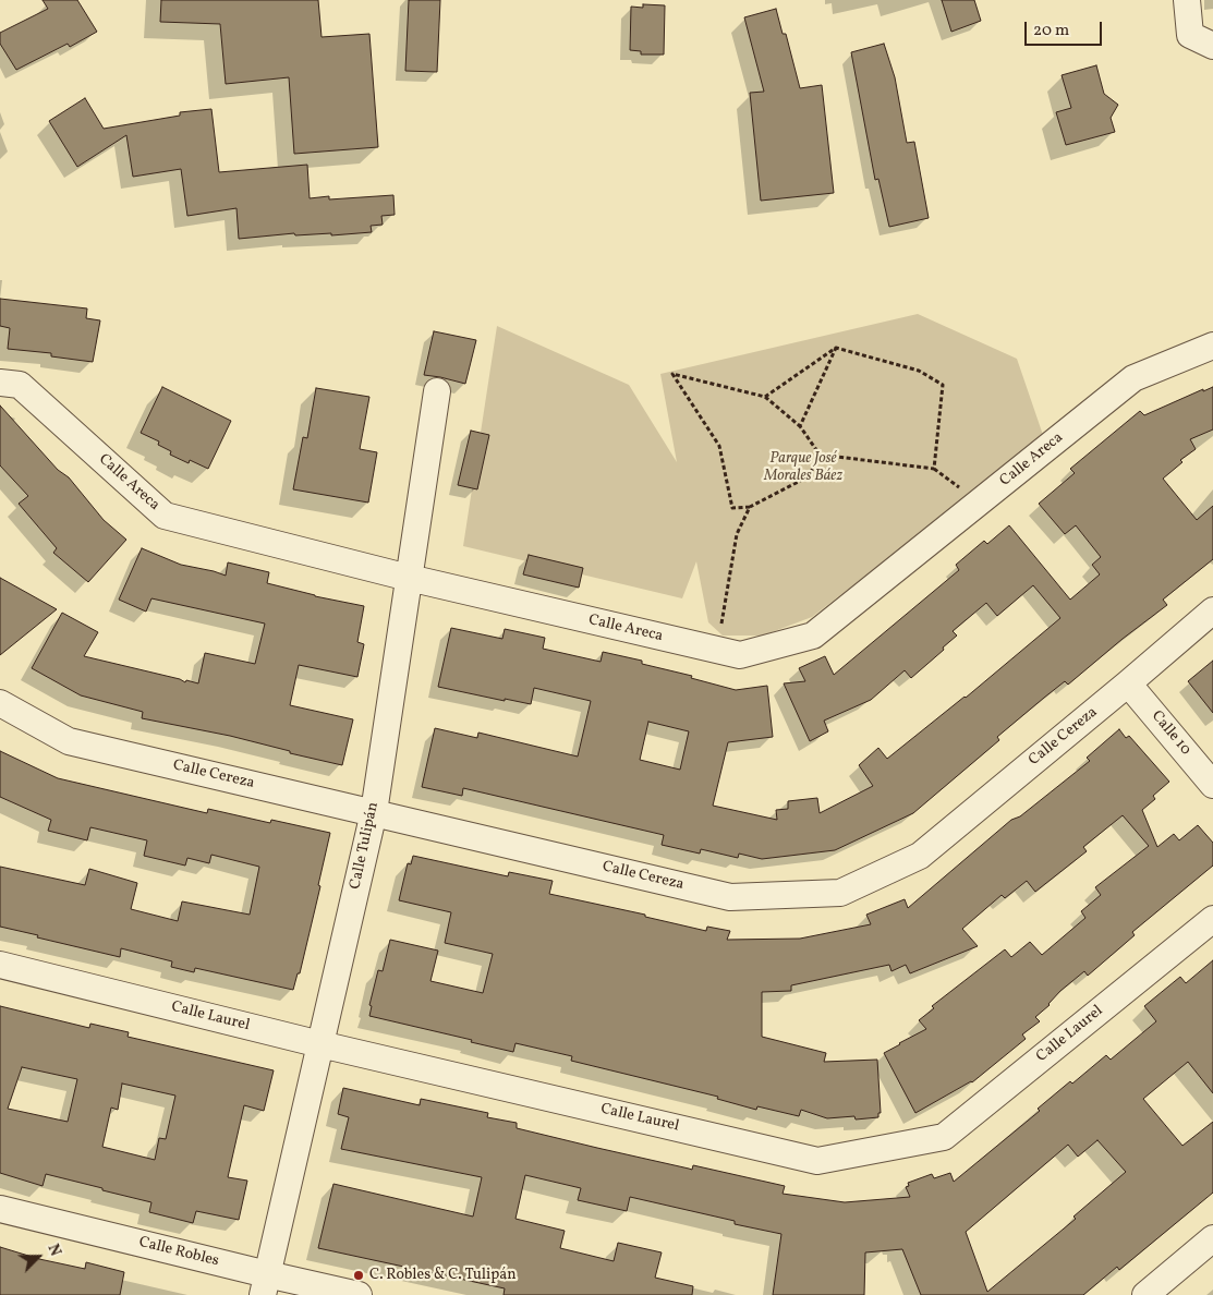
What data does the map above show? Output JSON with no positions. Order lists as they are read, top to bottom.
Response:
{
  "streets": {
    "street": [
      "Calle Areca",
      "Calle 10",
      "Calle Cereza",
      "Calle Tulipán",
      "Calle Laurel",
      "Calle Robles"
    ]
  },
  "crossings": [
    ["Calle Areca", "Calle Tulipán"],
    ["Calle 10", "Calle Cereza"],
    ["Calle Cereza", "Calle Tulipán"],
    ["Calle Tulipán", "Calle Laurel"],
    ["Calle Tulipán", "Calle Robles"]
  ],
  "parks": ["Parque José Morales Báez"],
  "places": ["C. Robles & C. Tulipán"],
  "scale_bar": "20 m",
  "north": "top right"
}
